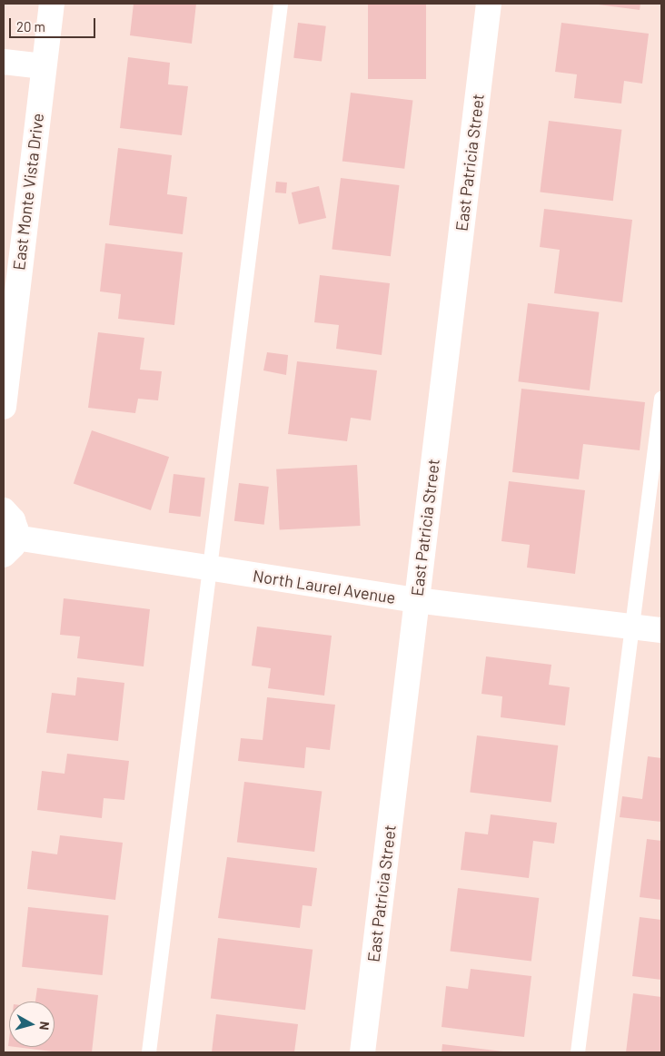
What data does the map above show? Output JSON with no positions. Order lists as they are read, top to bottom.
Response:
{
  "streets": {
    "street": ["East Patricia Street", "East Monte Vista Drive", "North Laurel Avenue"]
  },
  "crossings": [
    ["East Patricia Street", "North Laurel Avenue"]
  ],
  "scale_bar": "20 m",
  "north": "right"
}
